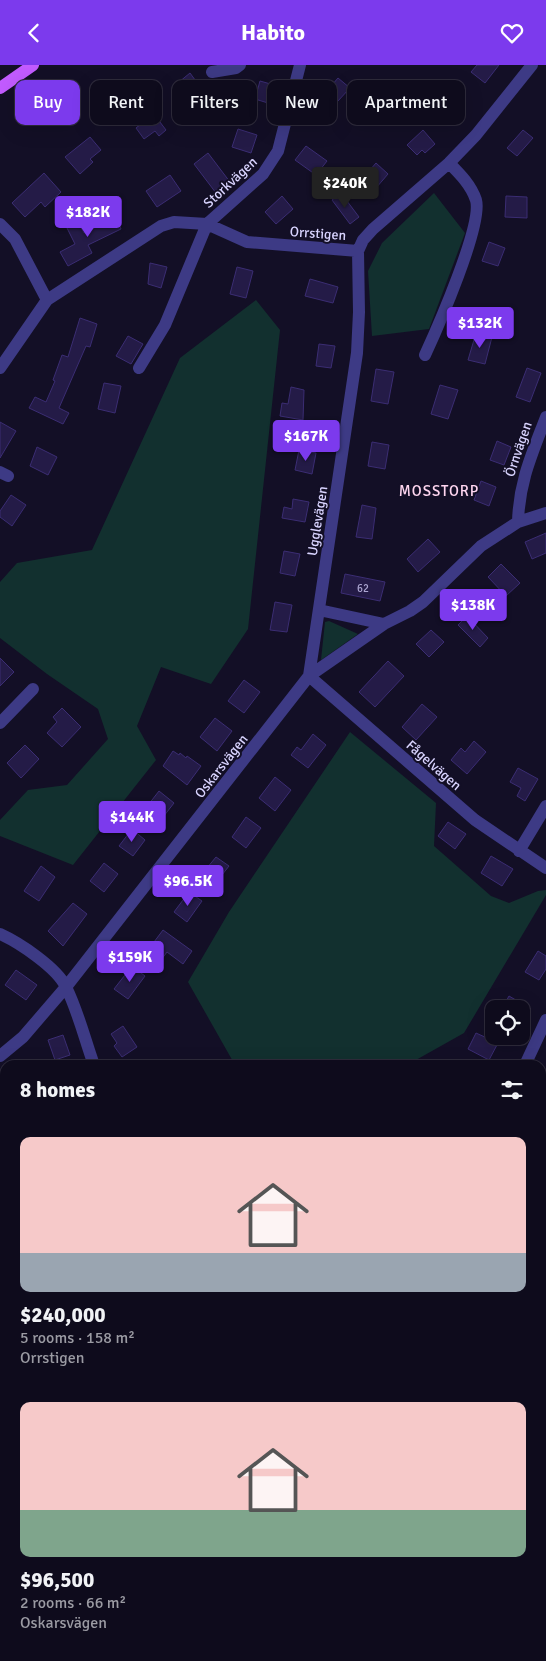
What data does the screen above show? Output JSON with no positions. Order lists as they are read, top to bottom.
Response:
{
  "streets": {
    "street": [
      "Storkvägen",
      "Orrstigen",
      "Örnvägen",
      "Ugglevägen",
      "Fågelvägen",
      "Oskarsvägen"
    ]
  },
  "crossings": [
    ["Storkvägen", "Orrstigen"],
    ["Orrstigen", "Ugglevägen"],
    ["Örnvägen", "Oskarsvägen"],
    ["Ugglevägen", "Fågelvägen"],
    ["Ugglevägen", "Oskarsvägen"],
    ["Fågelvägen", "Oskarsvägen"]
  ],
  "districts": ["MOSSTORP"],
  "house_numbers": ["62"],
  "page": {
    "header": "Habito",
    "chip": [
      "Buy",
      "Rent",
      "Filters",
      "New",
      "Apartment"
    ],
    "price": [
      "$240K",
      "$182K",
      "$132K",
      "$167K",
      "$138K",
      "$144K",
      "$96.5K",
      "$159K"
    ],
    "heading": "8 homes",
    "list": [
      {
        "name": "$240,000",
        "note": "5 rooms · 158 m² · Orrstigen"
      },
      {
        "name": "$96,500",
        "note": "2 rooms · 66 m² · Oskarsvägen"
      }
    ]
  }
}
